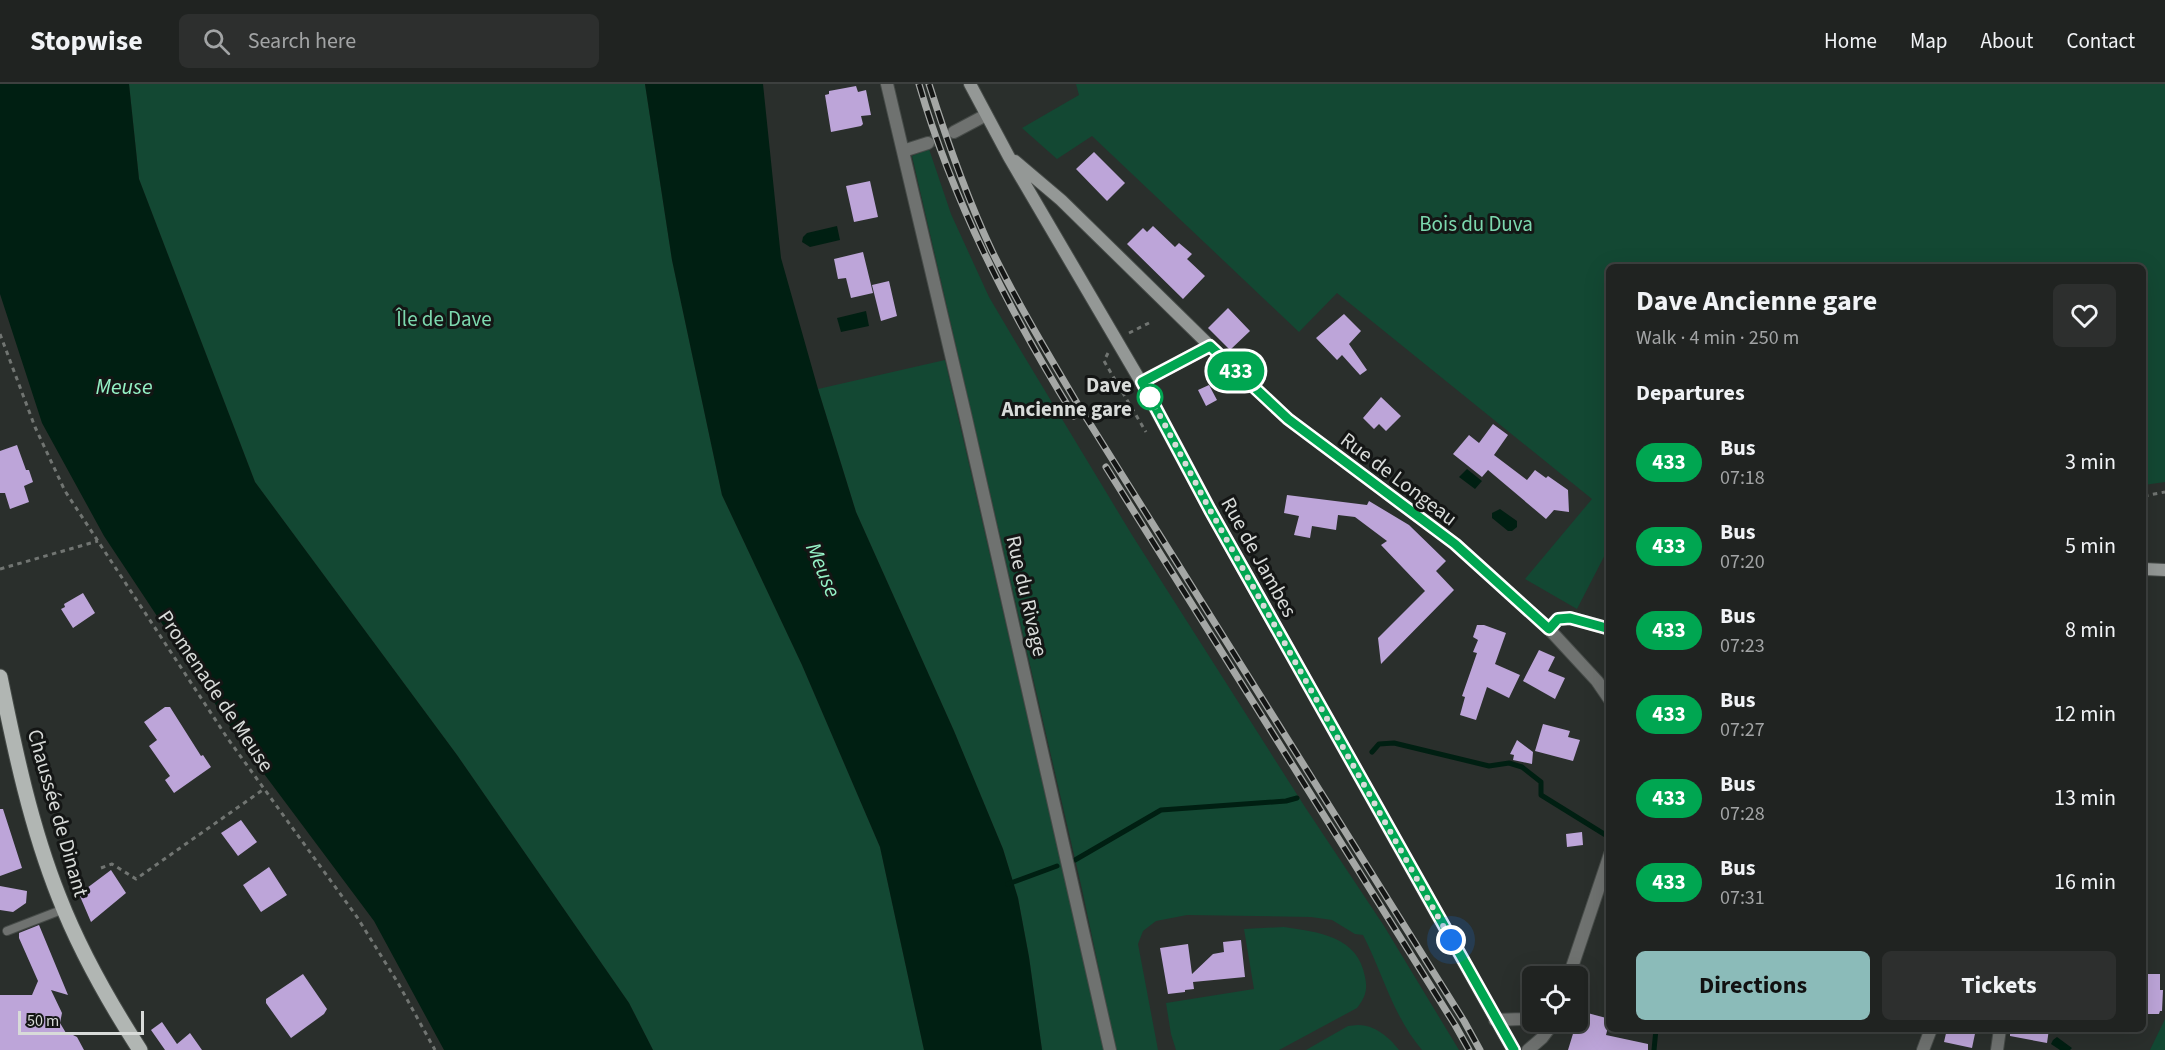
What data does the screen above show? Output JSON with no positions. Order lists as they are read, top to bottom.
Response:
{
  "streets": {
    "main road": ["Rue de Longeau", "Rue de Jambes", "Chaussée de Dinant"],
    "street": ["Rue du Rivage"],
    "path": ["Promenade de Meuse"]
  },
  "crossings": [
    ["Rue de Longeau", "Rue de Jambes"]
  ],
  "water": ["Meuse"],
  "parks": ["Bois du Duva", "Île de Dave"],
  "places": ["Dave Ancienne gare"],
  "lines": ["bus line 433"],
  "scale_bar": "50 m",
  "page": {
    "header": "Stopwise",
    "search": "Search here",
    "nav": [
      "Home",
      "Map",
      "About",
      "Contact"
    ],
    "on_map": "433",
    "heading": [
      ["Dave Ancienne gare", "Walk · 4 min · 250 m"],
      "Departures"
    ],
    "list": [
      {
        "mark": "433",
        "name": "Bus",
        "note": "07:18",
        "value": "3 min"
      },
      {
        "mark": "433",
        "name": "Bus",
        "note": "07:20",
        "value": "5 min"
      },
      {
        "mark": "433",
        "name": "Bus",
        "note": "07:23",
        "value": "8 min"
      },
      {
        "mark": "433",
        "name": "Bus",
        "note": "07:27",
        "value": "12 min"
      },
      {
        "mark": "433",
        "name": "Bus",
        "note": "07:28",
        "value": "13 min"
      },
      {
        "mark": "433",
        "name": "Bus",
        "note": "07:31",
        "value": "16 min"
      }
    ],
    "buttons": ["Directions", "Tickets"],
    "scale": "50 m"
  }
}
